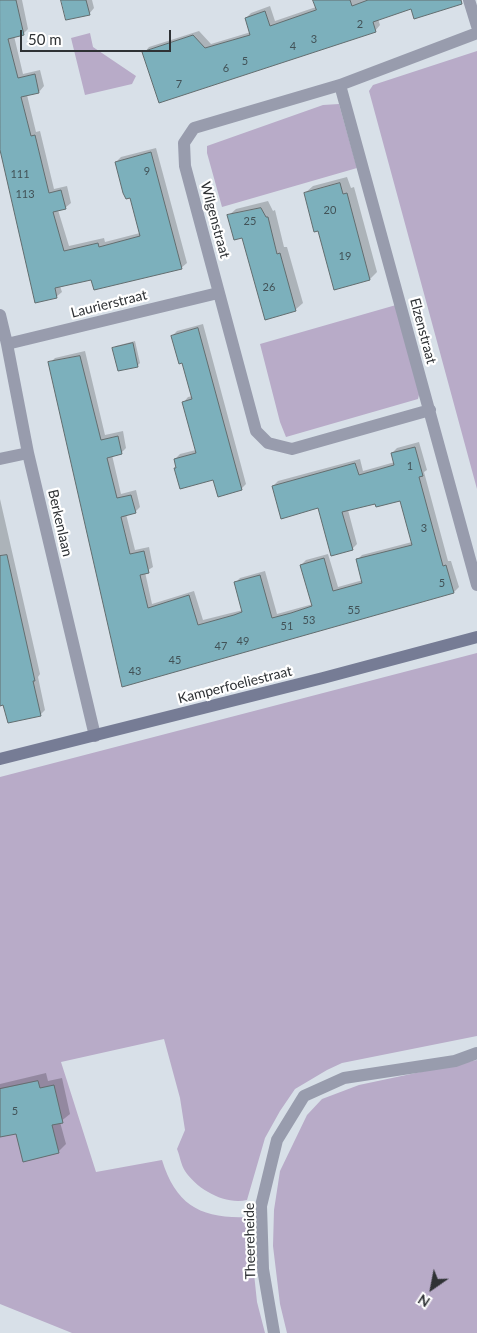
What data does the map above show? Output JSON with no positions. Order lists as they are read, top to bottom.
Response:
{
  "streets": {
    "street": [
      "Wilgenstraat",
      "Laurierstraat",
      "Elzenstraat",
      "Berkenlaan",
      "Kamperfoeliestraat",
      "Theereheide"
    ]
  },
  "crossings": [
    ["Wilgenstraat", "Laurierstraat"],
    ["Wilgenstraat", "Elzenstraat"],
    ["Laurierstraat", "Berkenlaan"],
    ["Berkenlaan", "Kamperfoeliestraat"]
  ],
  "house_numbers": [
    "2",
    "3",
    "4",
    "5",
    "6",
    "7",
    "9",
    "111",
    "113",
    "20",
    "25",
    "19",
    "26",
    "1",
    "3",
    "5",
    "55",
    "53",
    "51",
    "49",
    "47",
    "45",
    "43",
    "5"
  ],
  "scale_bar": "50 m",
  "north": "bottom left"
}
